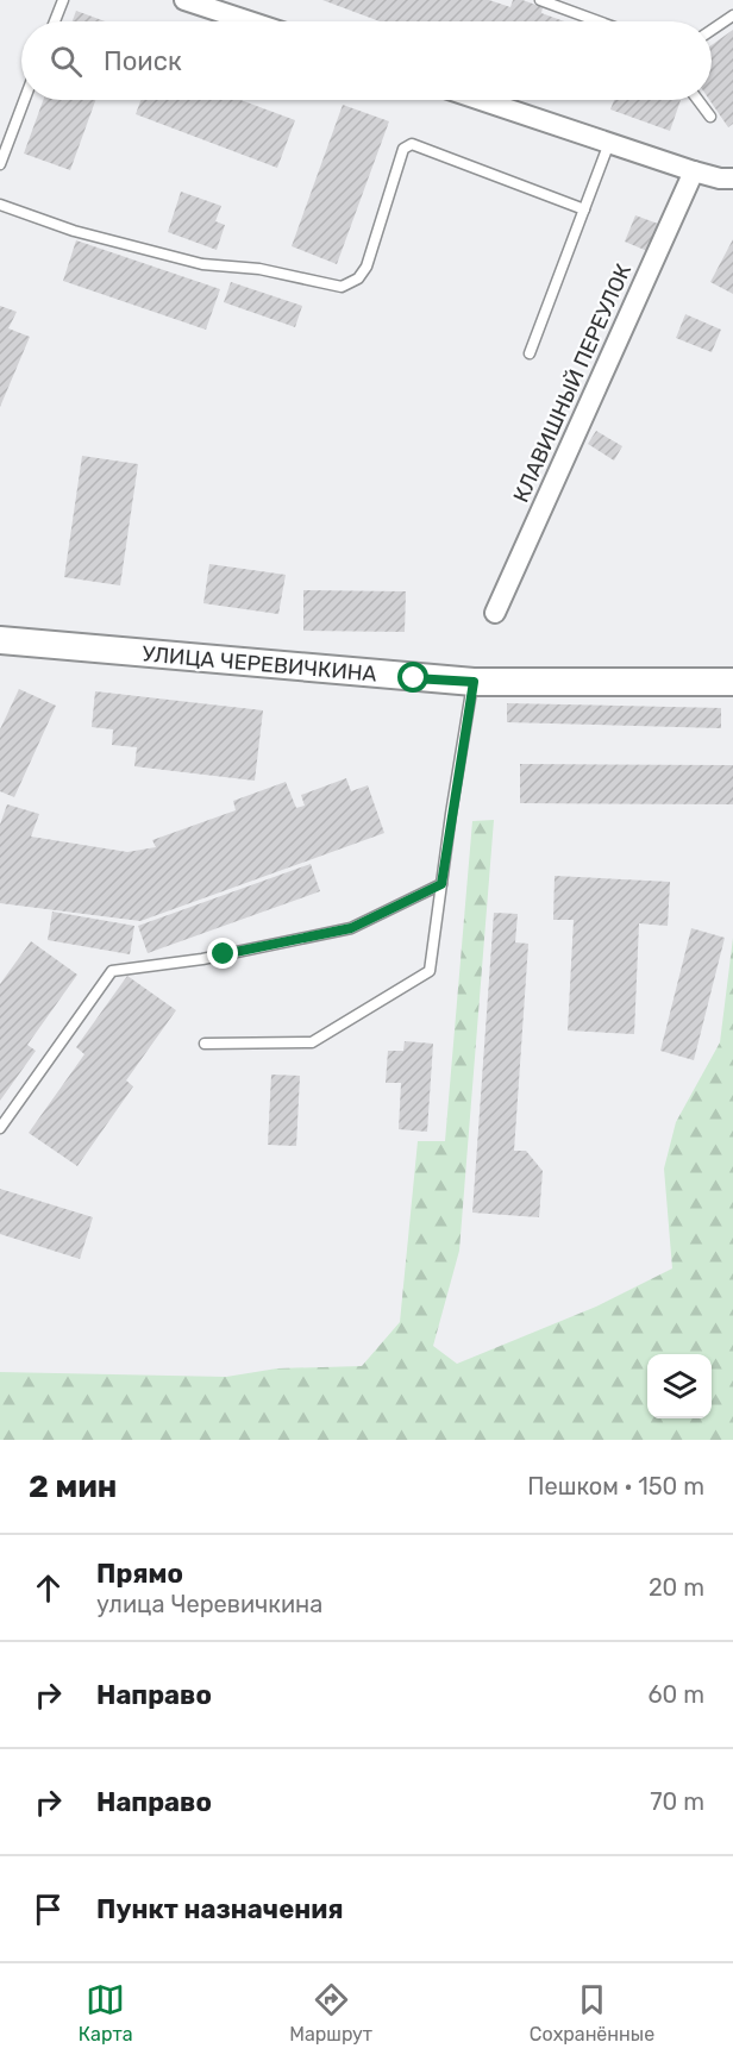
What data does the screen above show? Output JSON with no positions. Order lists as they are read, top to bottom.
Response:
{
  "streets": {
    "street": ["КЛАВИШНЫЙ ПЕРЕУЛОК", "УЛИЦА ЧЕРЕВИЧКИНА"]
  },
  "page": {
    "search": "Поиск",
    "heading": ["2 мин", "Пешком · 150 m"],
    "list": [
      ["Прямо", "улица Черевичкина", "20 m"],
      ["Направо", "60 m"],
      ["Направо", "70 m"],
      "Пункт назначения"
    ],
    "nav": ["Карта", "Маршрут", "Сохранённые"]
  }
}
